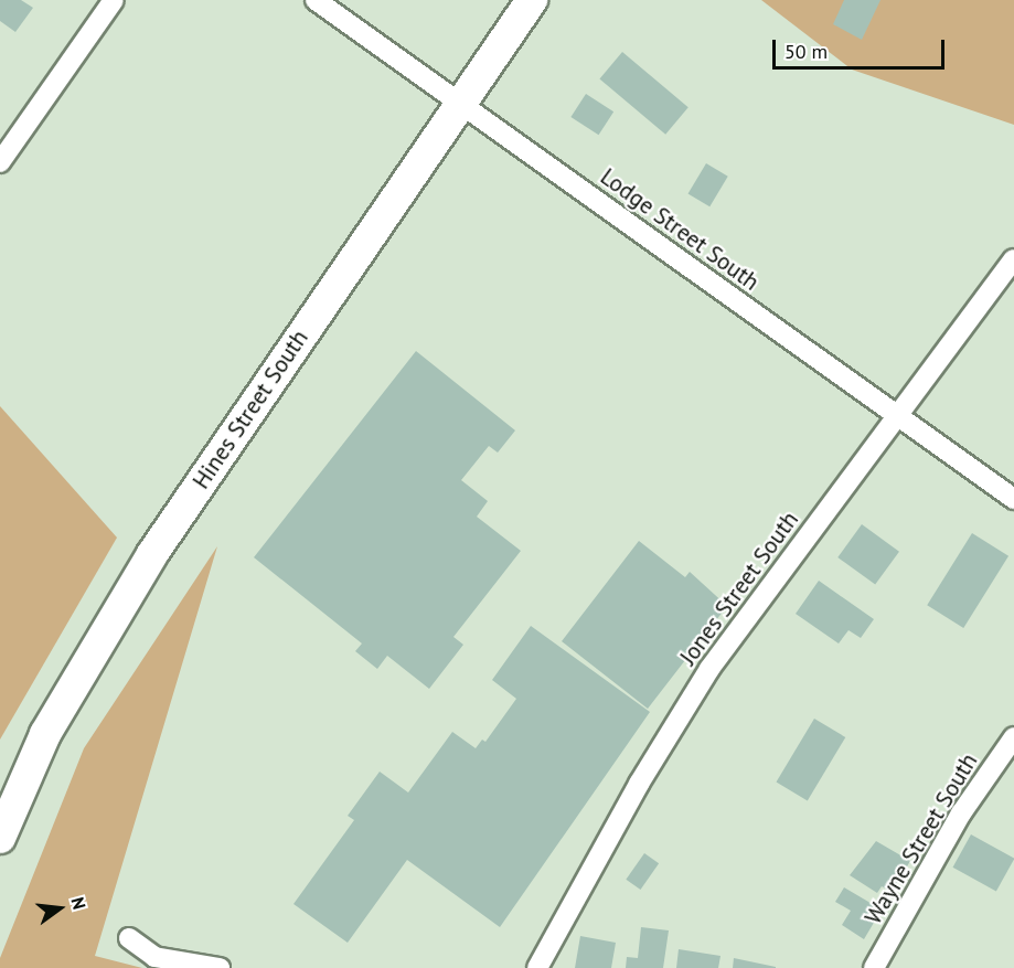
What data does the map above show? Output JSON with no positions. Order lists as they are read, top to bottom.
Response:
{
  "streets": {
    "main road": ["Hines Street South"],
    "street": ["Lodge Street South", "Jones Street South", "Wayne Street South"]
  },
  "crossings": [
    ["Lodge Street South", "Hines Street South"],
    ["Lodge Street South", "Jones Street South"]
  ],
  "scale_bar": "50 m",
  "north": "right"
}
